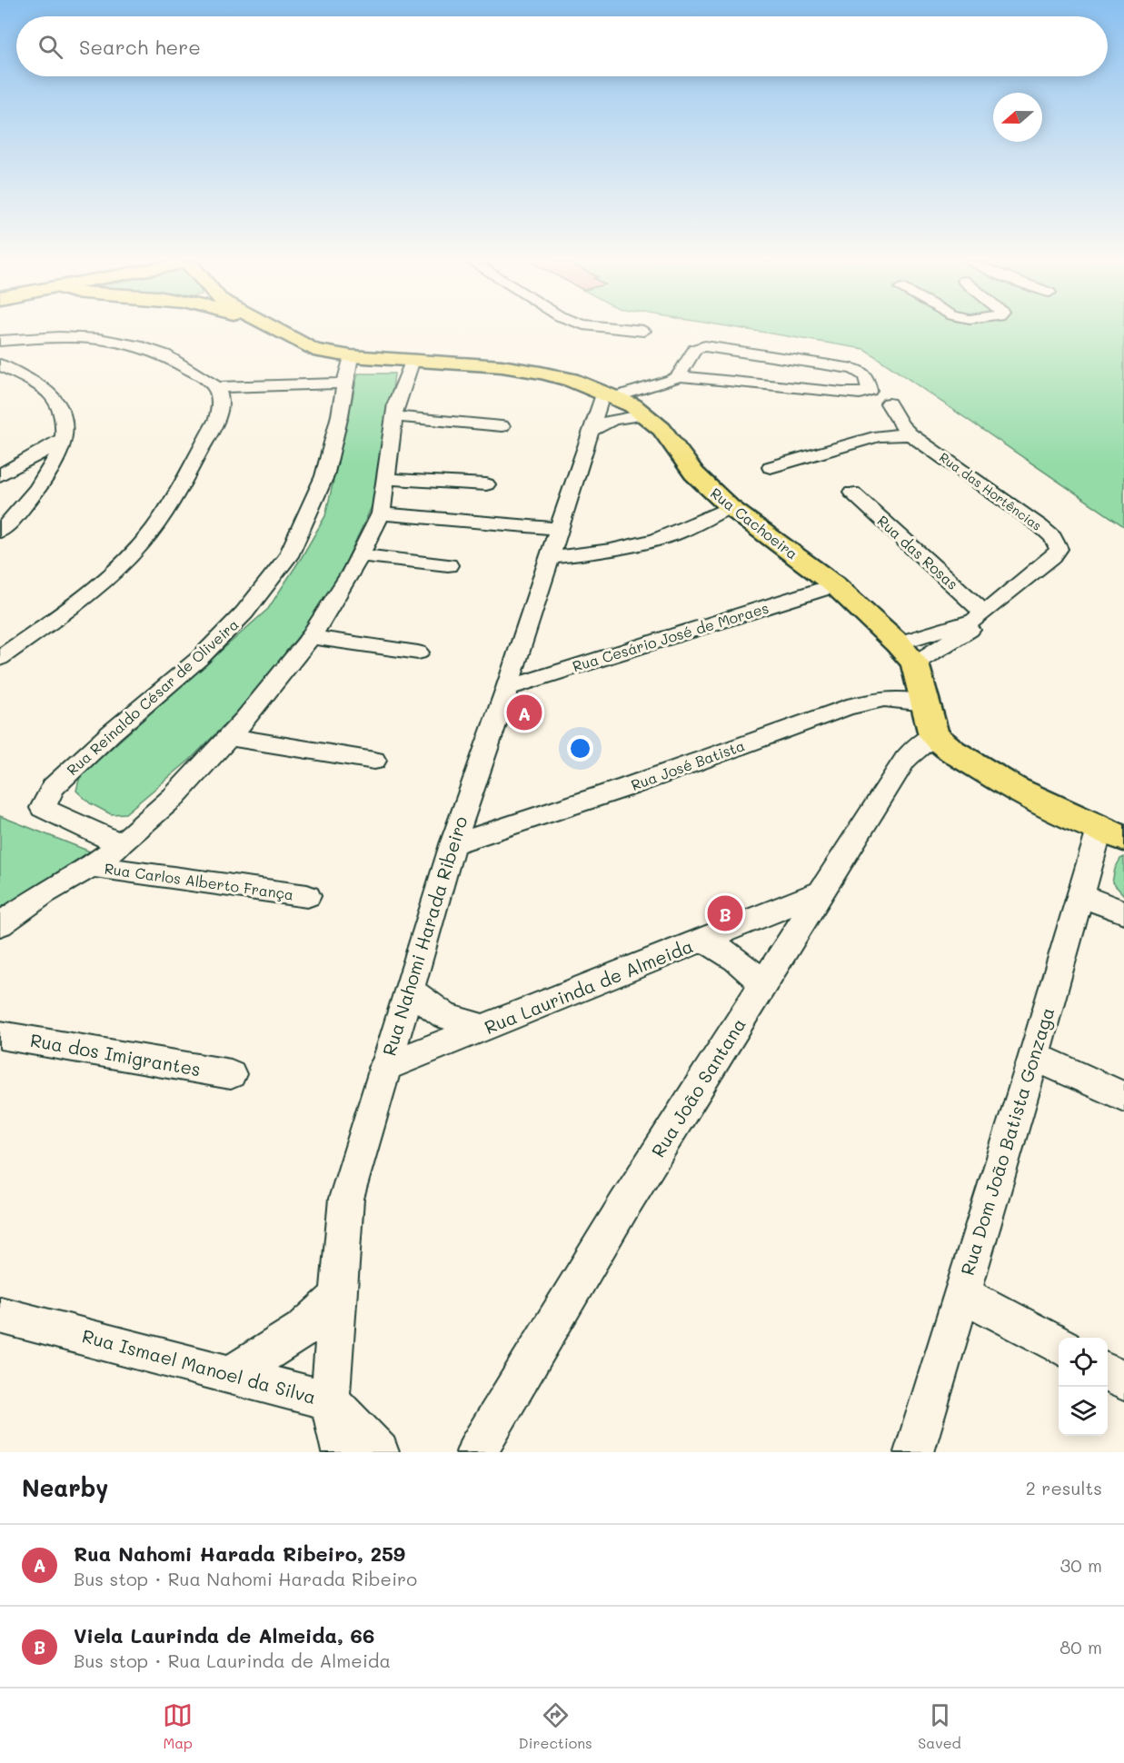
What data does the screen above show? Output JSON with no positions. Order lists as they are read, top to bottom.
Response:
{
  "streets": {
    "main road": ["Rua Cachoeira"],
    "street": [
      "Rua das Hortências",
      "Rua das Rosas",
      "Rua Cesário José de Moraes",
      "Rua Reinaldo César de Oliveira",
      "Rua José Batista",
      "Rua Carlos Alberto França",
      "Rua Nahomi Harada Ribeiro",
      "Rua Laurinda de Almeida",
      "Rua dos Imigrantes",
      "Rua João Santana",
      "Rua Dom João Batista Gonzaga",
      "Rua Ismael Manoel da Silva"
    ]
  },
  "crossings": [
    ["Rua das Hortências", "Rua Cachoeira"],
    ["Rua das Hortências", "Rua das Rosas"],
    ["Rua Cachoeira", "Rua Cesário José de Moraes"],
    ["Rua Cachoeira", "Rua Reinaldo César de Oliveira"],
    ["Rua Cachoeira", "Rua José Batista"],
    ["Rua Cachoeira", "Rua Nahomi Harada Ribeiro"],
    ["Rua Cachoeira", "Rua João Santana"],
    ["Rua Cesário José de Moraes", "Rua Nahomi Harada Ribeiro"],
    ["Rua José Batista", "Rua Nahomi Harada Ribeiro"],
    ["Rua Nahomi Harada Ribeiro", "Rua Laurinda de Almeida"],
    ["Rua Nahomi Harada Ribeiro", "Rua Ismael Manoel da Silva"],
    ["Rua Laurinda de Almeida", "Rua João Santana"]
  ],
  "north": "left",
  "page": {
    "search": "Search here",
    "pins": ["A", "B"],
    "heading": ["Nearby", "2 results"],
    "list": [
      {
        "mark": "A",
        "name": "Rua Nahomi Harada Ribeiro, 259",
        "note": "Bus stop · Rua Nahomi Harada Ribeiro",
        "value": "30 m"
      },
      {
        "mark": "B",
        "name": "Viela Laurinda de Almeida, 66",
        "note": "Bus stop · Rua Laurinda de Almeida",
        "value": "80 m"
      }
    ],
    "nav": ["Map", "Directions", "Saved"]
  }
}
